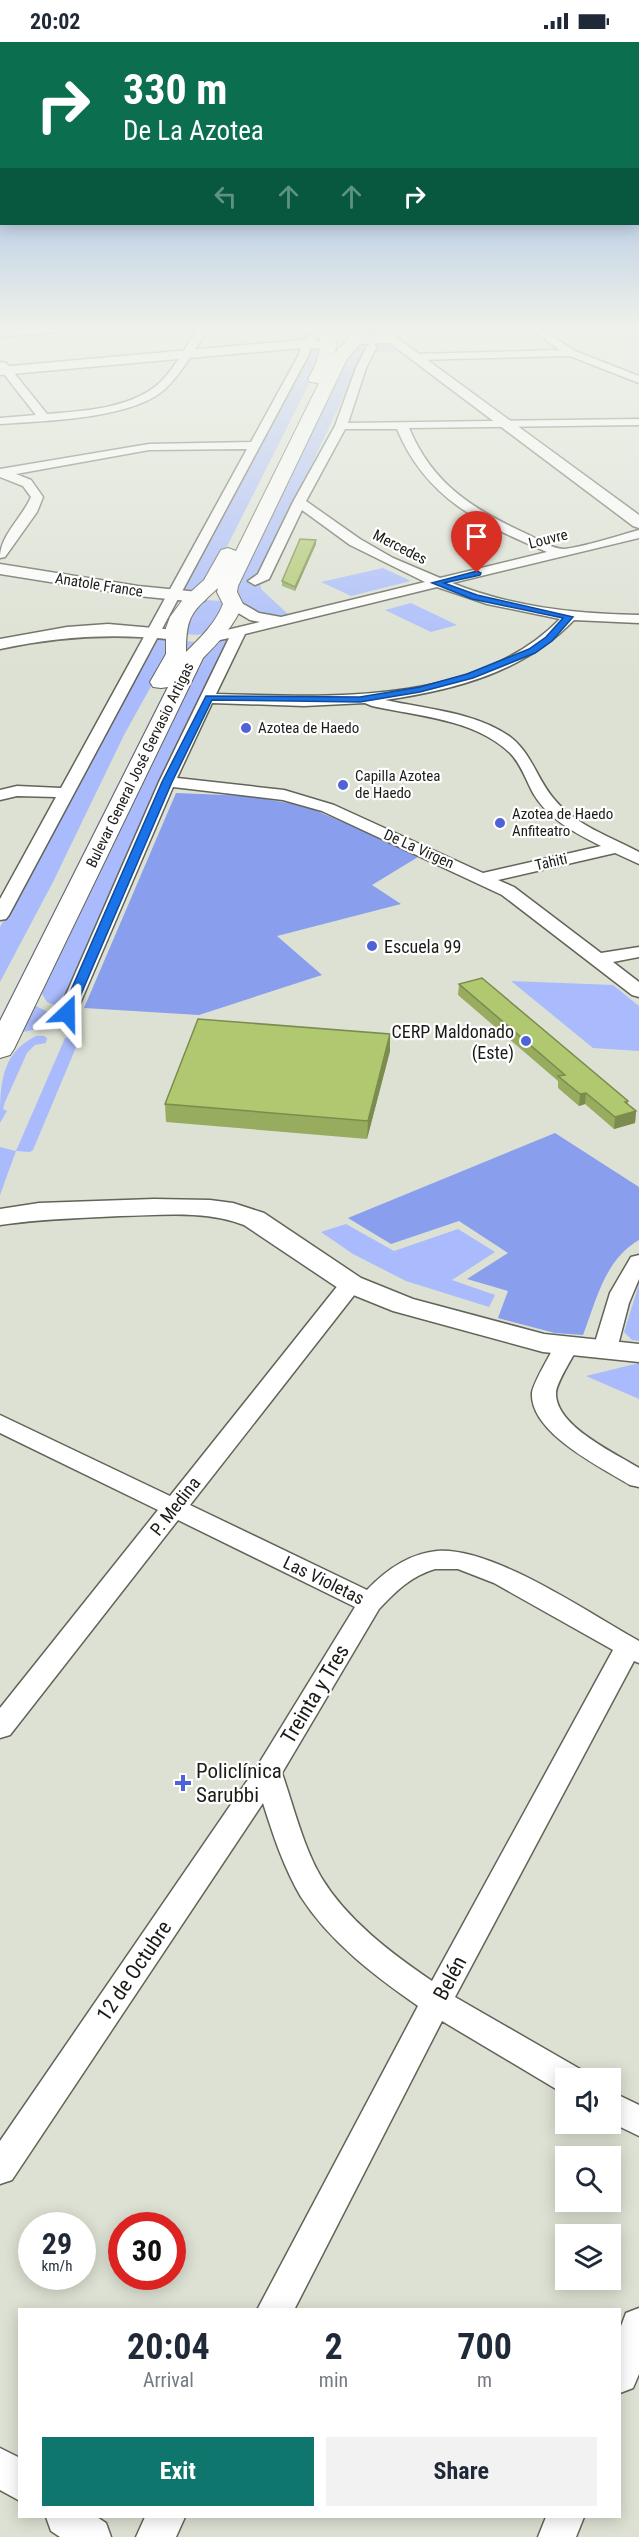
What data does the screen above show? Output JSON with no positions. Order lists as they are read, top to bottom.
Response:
{
  "streets": {
    "main road": ["Bulevar General José Gervasio Artigas"],
    "street": [
      "Louvre",
      "Mercedes",
      "Anatole France",
      "De La Virgen",
      "Tahiti",
      "P. Medina",
      "Las Violetas",
      "Treinta y Tres",
      "12 de Octubre",
      "Belén"
    ]
  },
  "crossings": [
    ["Louvre", "Mercedes"],
    ["Louvre", "Bulevar General José Gervasio Artigas"],
    ["Anatole France", "Bulevar General José Gervasio Artigas"],
    ["Bulevar General José Gervasio Artigas", "De La Virgen"],
    ["De La Virgen", "Tahiti"],
    ["P. Medina", "Las Violetas"],
    ["Las Violetas", "Treinta y Tres"],
    ["Las Violetas", "Belén"],
    ["Treinta y Tres", "12 de Octubre"]
  ],
  "places": {
    "other": [
      "Azotea de Haedo",
      "Capilla Azotea de Haedo",
      "Azotea de Haedo Anfiteatro",
      "Escuela 99",
      "CERP Maldonado (Este)"
    ],
    "health": ["Policlínica Sarubbi"]
  },
  "page": {
    "status": "20:02",
    "turn": ["330 m", "De La Azotea"],
    "speed": "29 km/h",
    "limit": "30",
    "eta": [
      "20:04",
      "Arrival",
      "2",
      "min",
      "700",
      "m"
    ],
    "buttons": ["Exit", "Share"]
  }
}
